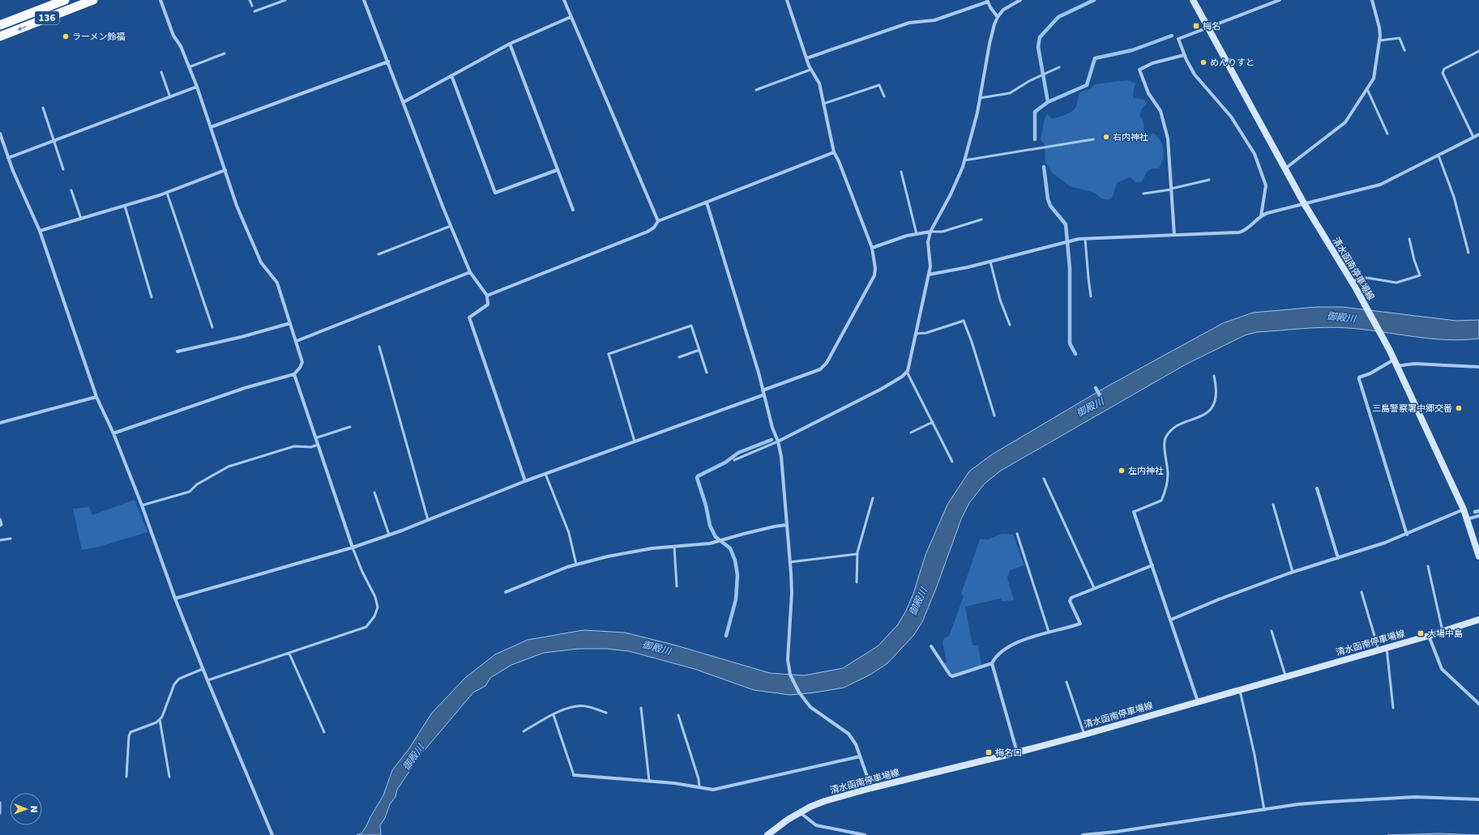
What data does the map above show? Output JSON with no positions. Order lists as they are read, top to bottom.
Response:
{
  "streets": {
    "highway": ["136"],
    "main road": ["清水函南停車場線"]
  },
  "water": ["御殿川"],
  "places": {
    "transit": ["梅名", "大場中島", "梅名口"],
    "other": [
      "ラーメン鈴福",
      "めんりすと",
      "右内神社",
      "三島警察署中郷交番",
      "左内神社"
    ]
  },
  "north": "right"
}
